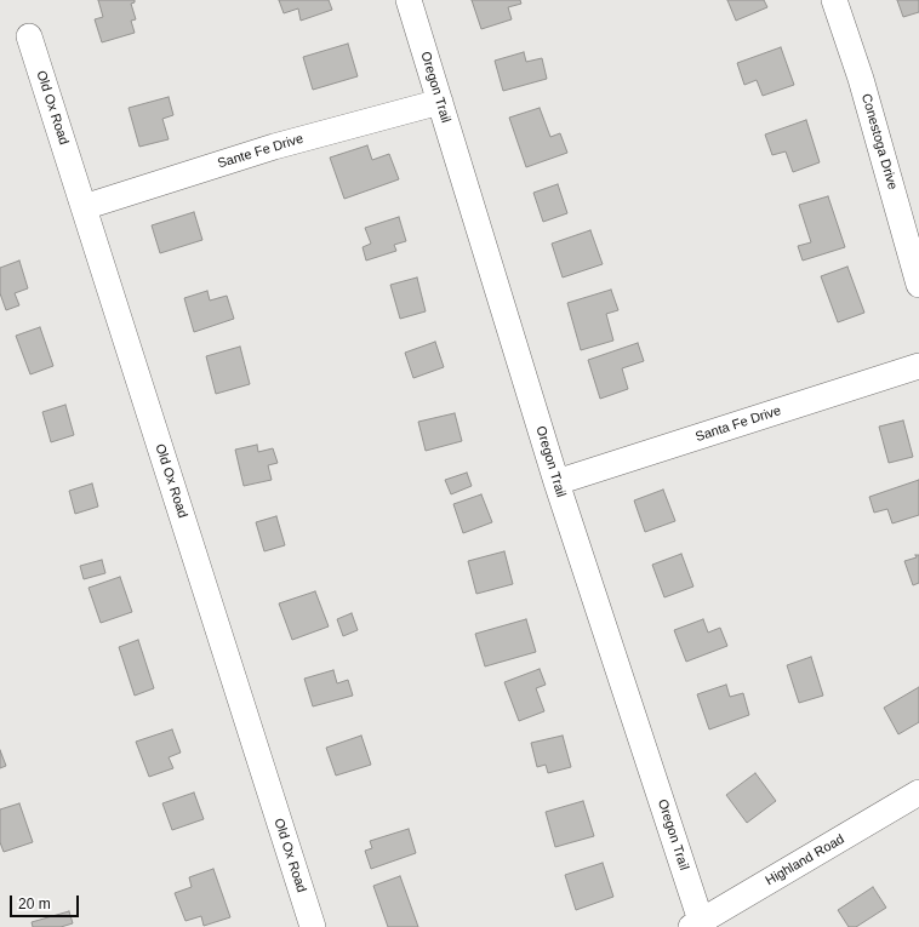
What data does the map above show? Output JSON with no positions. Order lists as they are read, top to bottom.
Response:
{
  "streets": {
    "street": [
      "Oregon Trail",
      "Old Ox Road",
      "Conestoga Drive",
      "Sante Fe Drive",
      "Santa Fe Drive",
      "Highland Road"
    ]
  },
  "crossings": [
    ["Oregon Trail", "Sante Fe Drive"],
    ["Oregon Trail", "Santa Fe Drive"],
    ["Oregon Trail", "Highland Road"],
    ["Old Ox Road", "Sante Fe Drive"]
  ],
  "scale_bar": "20 m"
}
